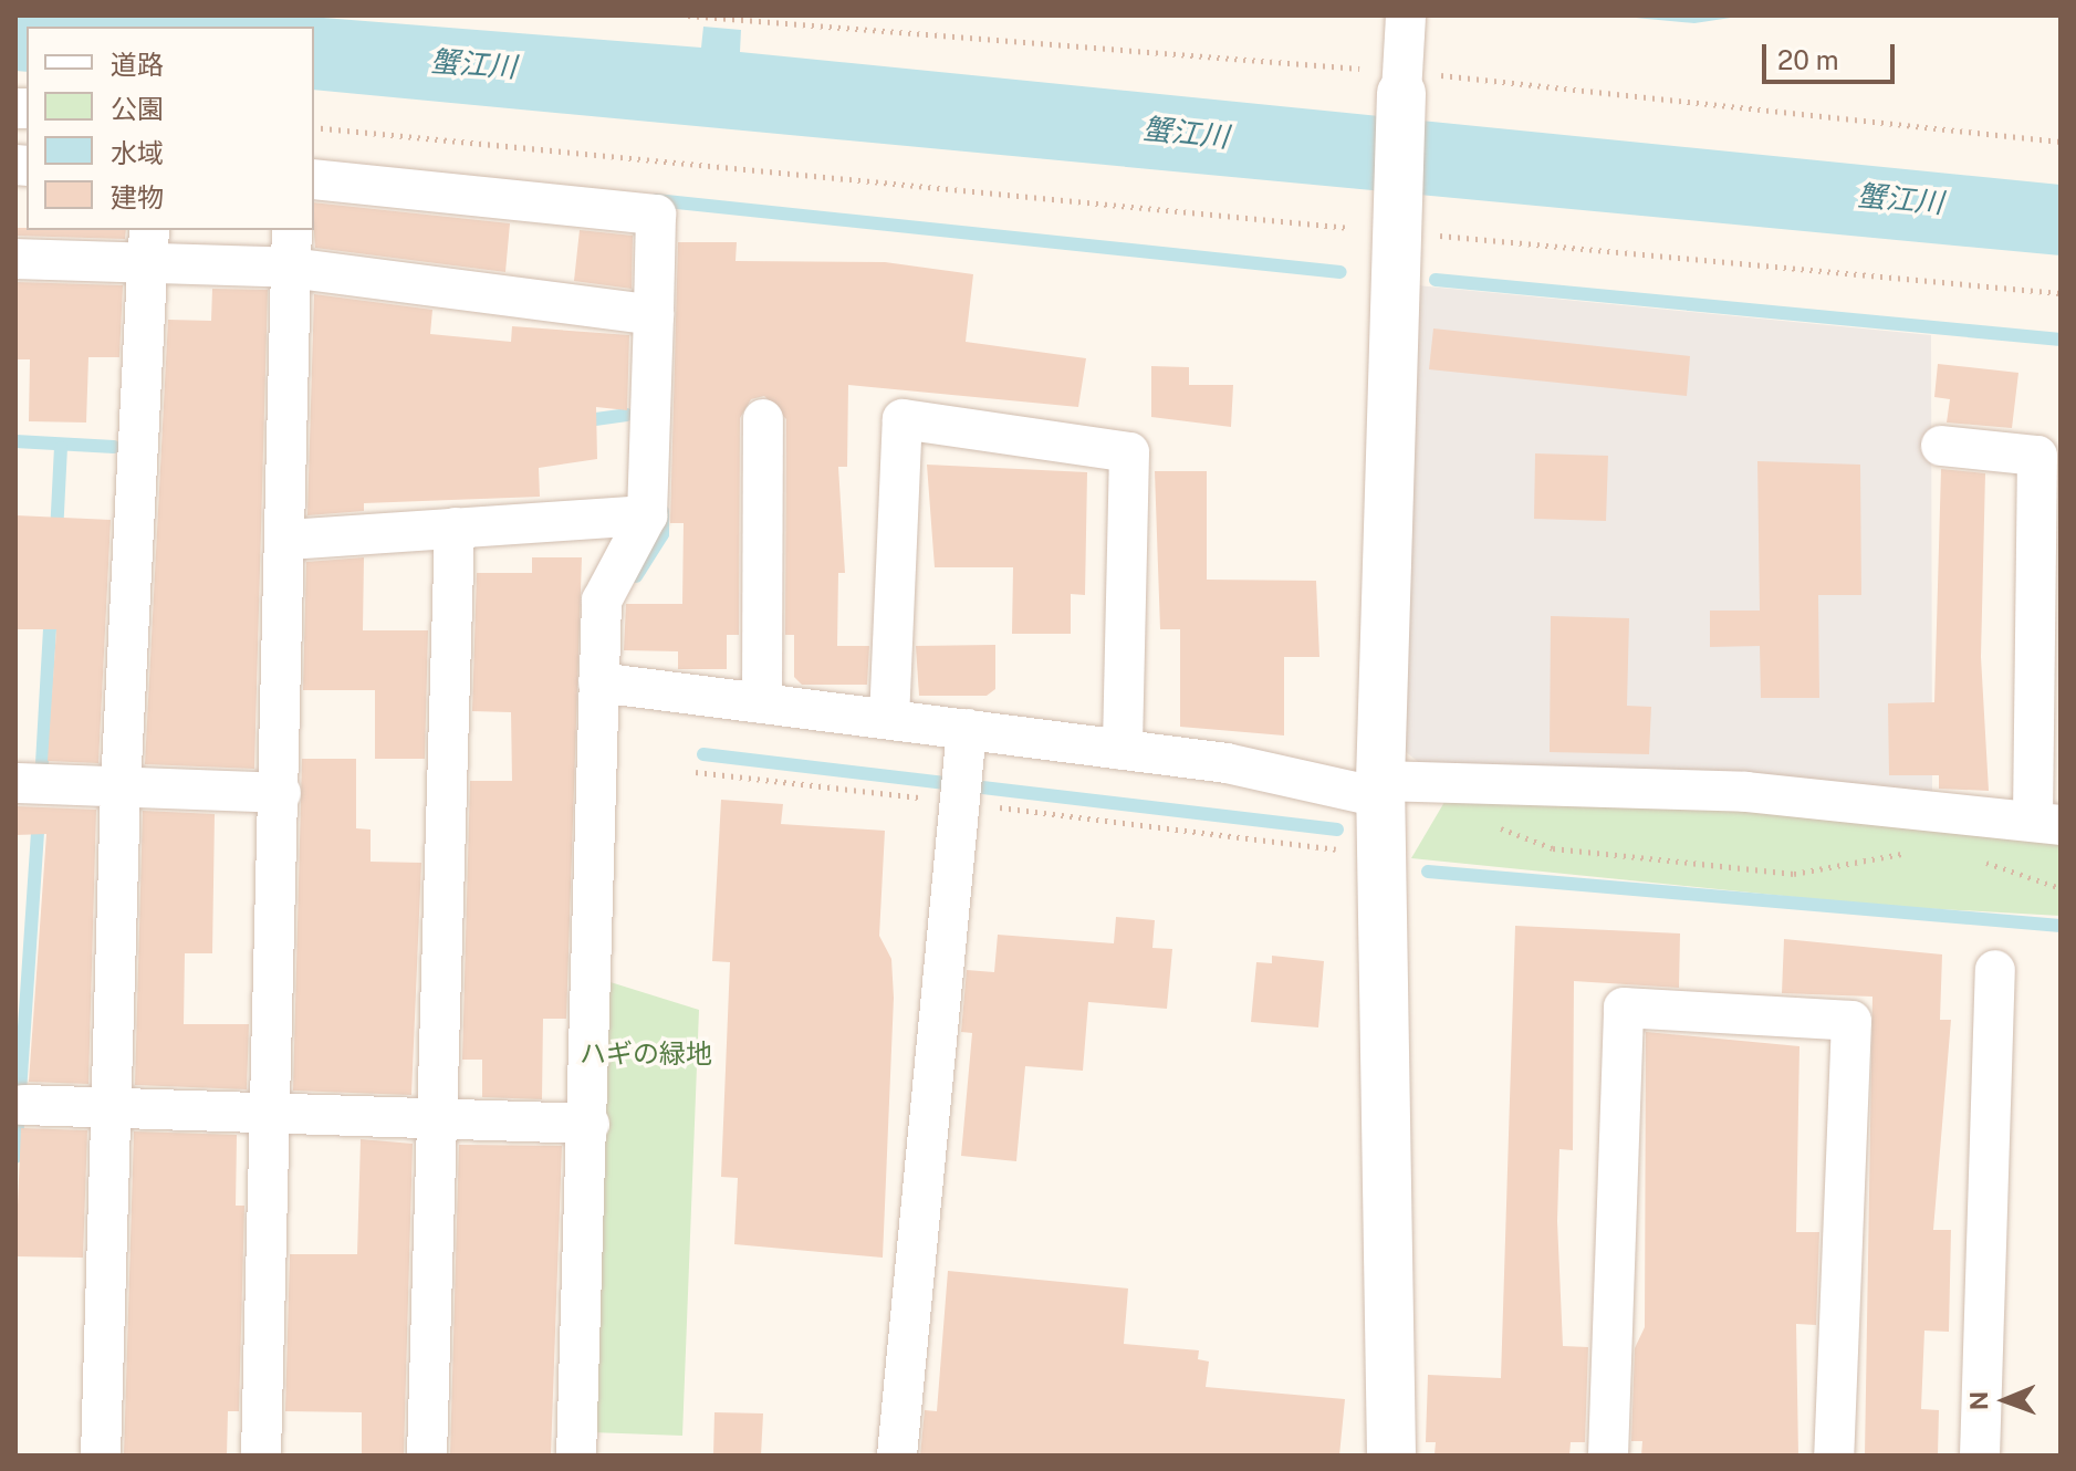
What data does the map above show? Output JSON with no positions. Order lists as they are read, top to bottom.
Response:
{
  "water": ["蟹江川"],
  "parks": ["ハギの緑地"],
  "legend": [
    "道路",
    "公園",
    "水域",
    "建物"
  ],
  "scale_bar": "20 m",
  "north": "left"
}
